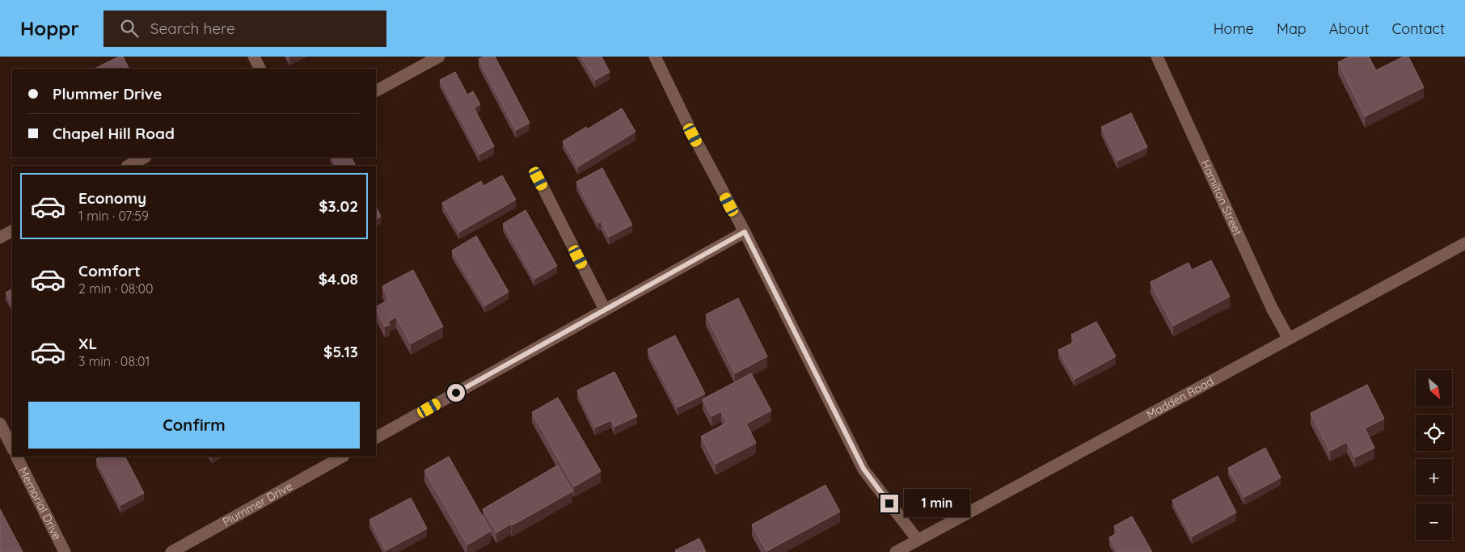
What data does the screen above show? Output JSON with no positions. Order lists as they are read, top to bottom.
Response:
{
  "streets": {
    "street": [
      "Hamilton Street",
      "Madden Road",
      "Memorial Drive",
      "Plummer Drive"
    ]
  },
  "crossings": [
    ["Hamilton Street", "Madden Road"]
  ],
  "north": "bottom right",
  "page": {
    "header": "Hoppr",
    "search": "Search here",
    "nav": [
      "Home",
      "Map",
      "About",
      "Contact"
    ],
    "banner": ["Plummer Drive", "Chapel Hill Road"],
    "list": [
      {
        "name": "Economy",
        "note": "1 min · 07:59",
        "value": "$3.02"
      },
      {
        "name": "Comfort",
        "note": "2 min · 08:00",
        "value": "$4.08"
      },
      {
        "name": "XL",
        "note": "3 min · 08:01",
        "value": "$5.13"
      }
    ],
    "map_buttons": ["+", "−"],
    "buttons": "Confirm",
    "bubble": "1 min"
  }
}
